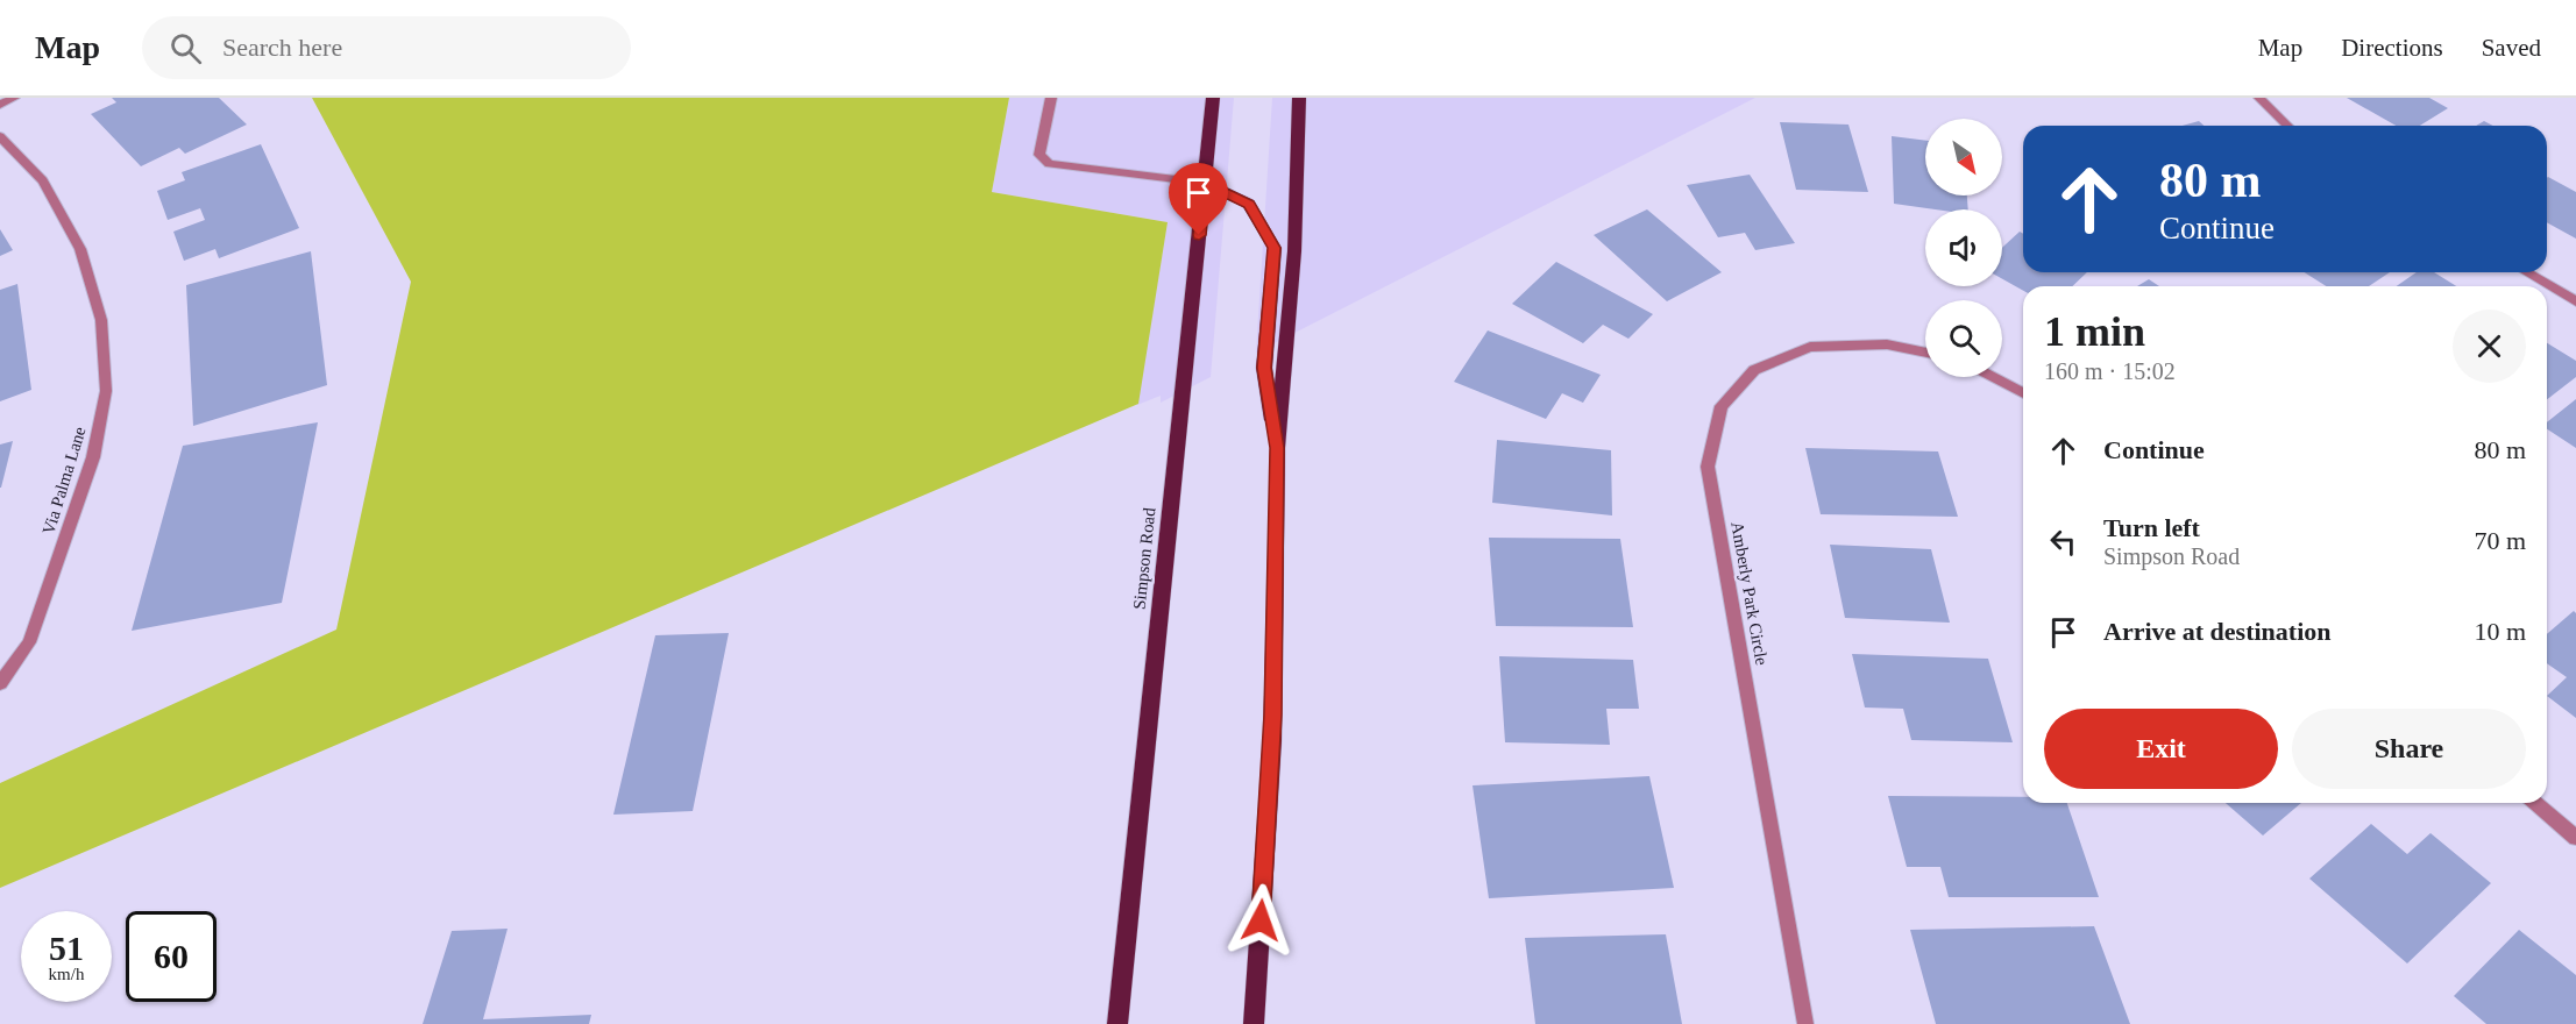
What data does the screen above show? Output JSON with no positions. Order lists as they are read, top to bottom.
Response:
{
  "streets": {
    "main road": ["Simpson Road"],
    "street": ["Via Palma Lane", "Amberly Park Circle"]
  },
  "north": "bottom right",
  "page": {
    "header": "Map",
    "search": "Search here",
    "nav": ["Map", "Directions", "Saved"],
    "turn": ["80 m", "Continue"],
    "heading": ["1 min", "160 m · 15:02"],
    "list": [
      {
        "name": "Continue",
        "value": "80 m"
      },
      {
        "name": "Turn left",
        "note": "Simpson Road",
        "value": "70 m"
      },
      {
        "name": "Arrive at destination",
        "value": "10 m"
      }
    ],
    "buttons": ["Exit", "Share"],
    "speed": "51 km/h",
    "limit": "60"
  }
}
